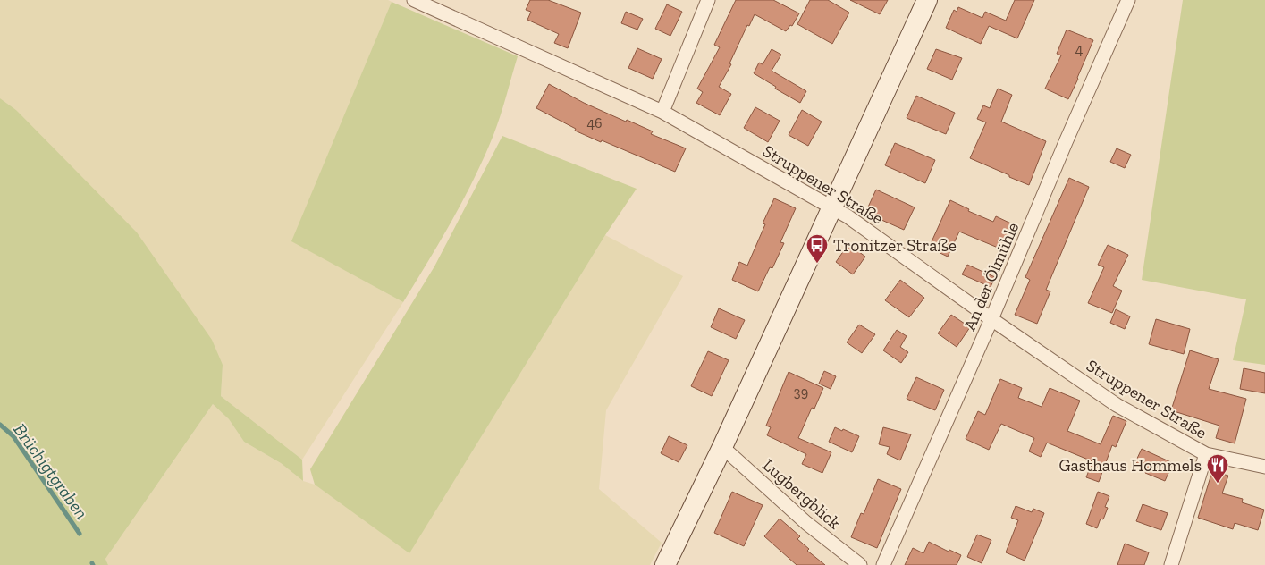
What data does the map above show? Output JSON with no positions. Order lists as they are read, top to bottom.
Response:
{
  "streets": {
    "street": ["Struppener Straße", "An der Ölmühle", "Lugbergblick"]
  },
  "crossings": [
    ["Struppener Straße", "An der Ölmühle"]
  ],
  "water": ["Brüchigtgraben"],
  "places": {
    "bus stop": ["Tronitzer Straße"],
    "restaurant": ["Gasthaus Hommels"]
  },
  "house_numbers": ["4", "46", "39"]
}
